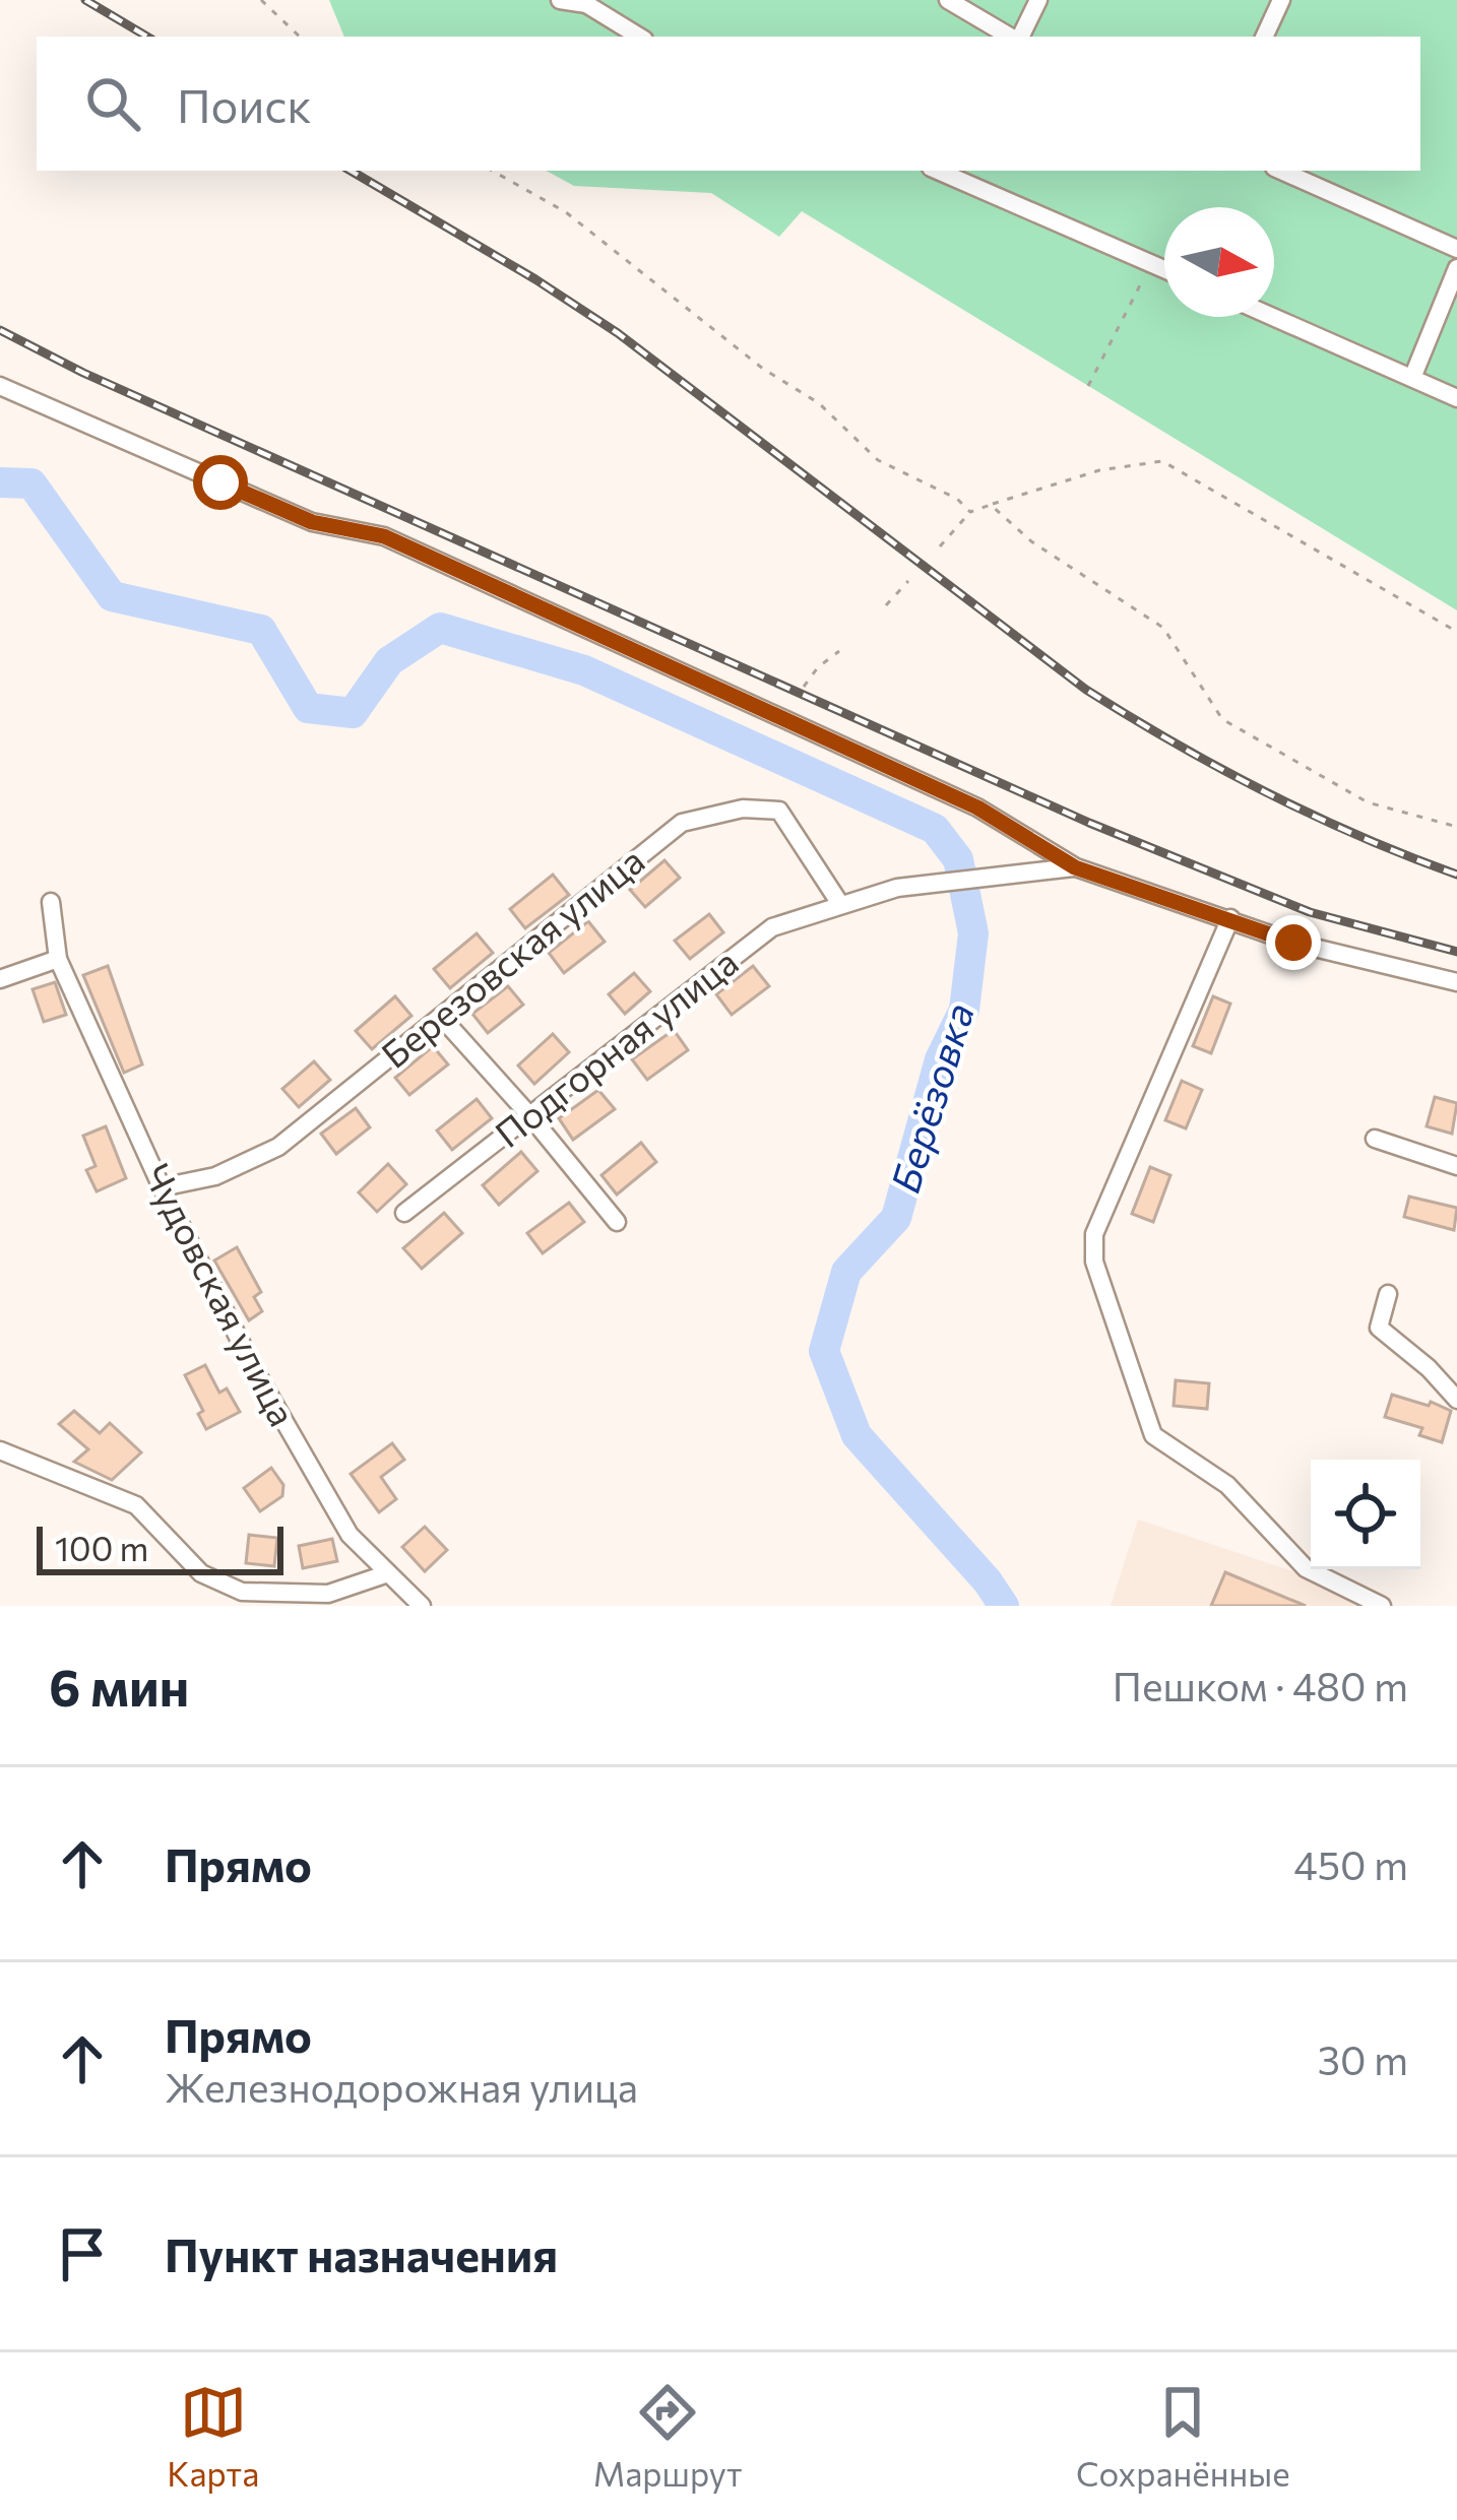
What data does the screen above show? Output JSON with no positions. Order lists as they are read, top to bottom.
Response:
{
  "streets": {
    "street": ["Березовская улица", "Подгорная улица", "Чудовская улица"]
  },
  "crossings": [
    ["Березовская улица", "Подгорная улица"],
    ["Березовская улица", "Чудовская улица"]
  ],
  "water": ["Берёзовка"],
  "scale_bar": "100 m",
  "north": "right",
  "page": {
    "search": "Поиск",
    "scale": "100 m",
    "heading": ["6 мин", "Пешком · 480 m"],
    "list": [
      ["Прямо", "450 m"],
      ["Прямо", "Железнодорожная улица", "30 m"],
      "Пункт назначения"
    ],
    "nav": ["Карта", "Маршрут", "Сохранённые"]
  }
}
